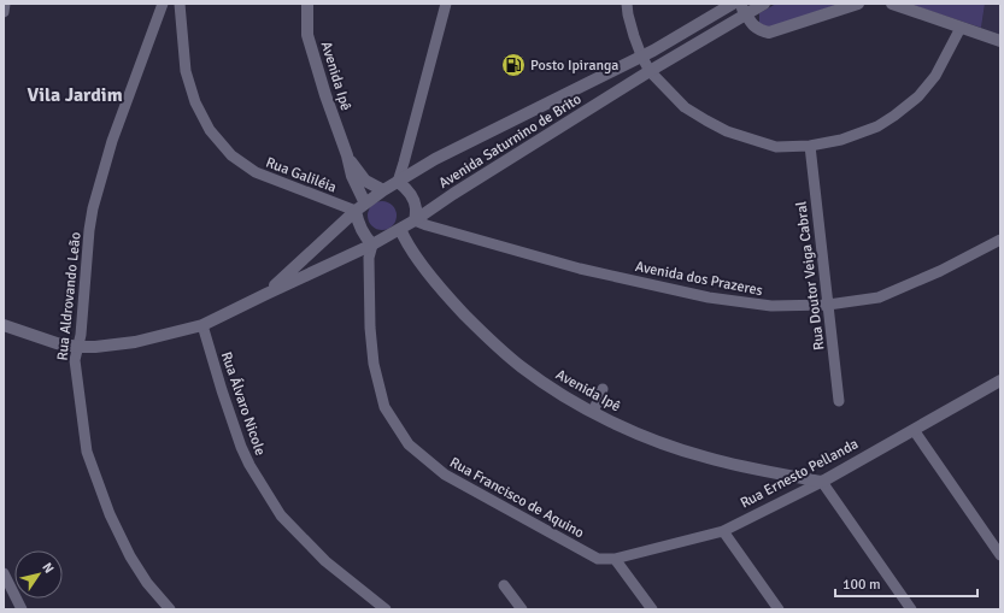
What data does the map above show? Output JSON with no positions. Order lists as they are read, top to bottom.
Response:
{
  "streets": {
    "main road": ["Avenida Ipê", "Avenida Saturnino de Brito", "Rua Ernesto Pellanda"],
    "street": [
      "Rua Galiléia",
      "Rua Doutor Veiga Cabral",
      "Avenida dos Prazeres",
      "Rua Aldrovando Leão",
      "Rua Álvaro Nicole",
      "Rua Francisco de Aquino"
    ]
  },
  "crossings": [
    ["Avenida Ipê", "Avenida Saturnino de Brito"],
    ["Avenida Ipê", "Rua Galiléia"],
    ["Avenida Ipê", "Rua Ernesto Pellanda"],
    ["Avenida Ipê", "Rua Francisco de Aquino"],
    ["Avenida Saturnino de Brito", "Rua Galiléia"],
    ["Avenida Saturnino de Brito", "Avenida dos Prazeres"],
    ["Avenida Saturnino de Brito", "Rua Aldrovando Leão"],
    ["Avenida Saturnino de Brito", "Rua Álvaro Nicole"],
    ["Avenida Saturnino de Brito", "Rua Francisco de Aquino"],
    ["Rua Doutor Veiga Cabral", "Avenida dos Prazeres"],
    ["Rua Ernesto Pellanda", "Rua Francisco de Aquino"]
  ],
  "districts": ["Vila Jardim"],
  "places": {
    "fuel station": ["Posto Ipiranga"]
  },
  "scale_bar": "100 m",
  "north": "top right"
}
